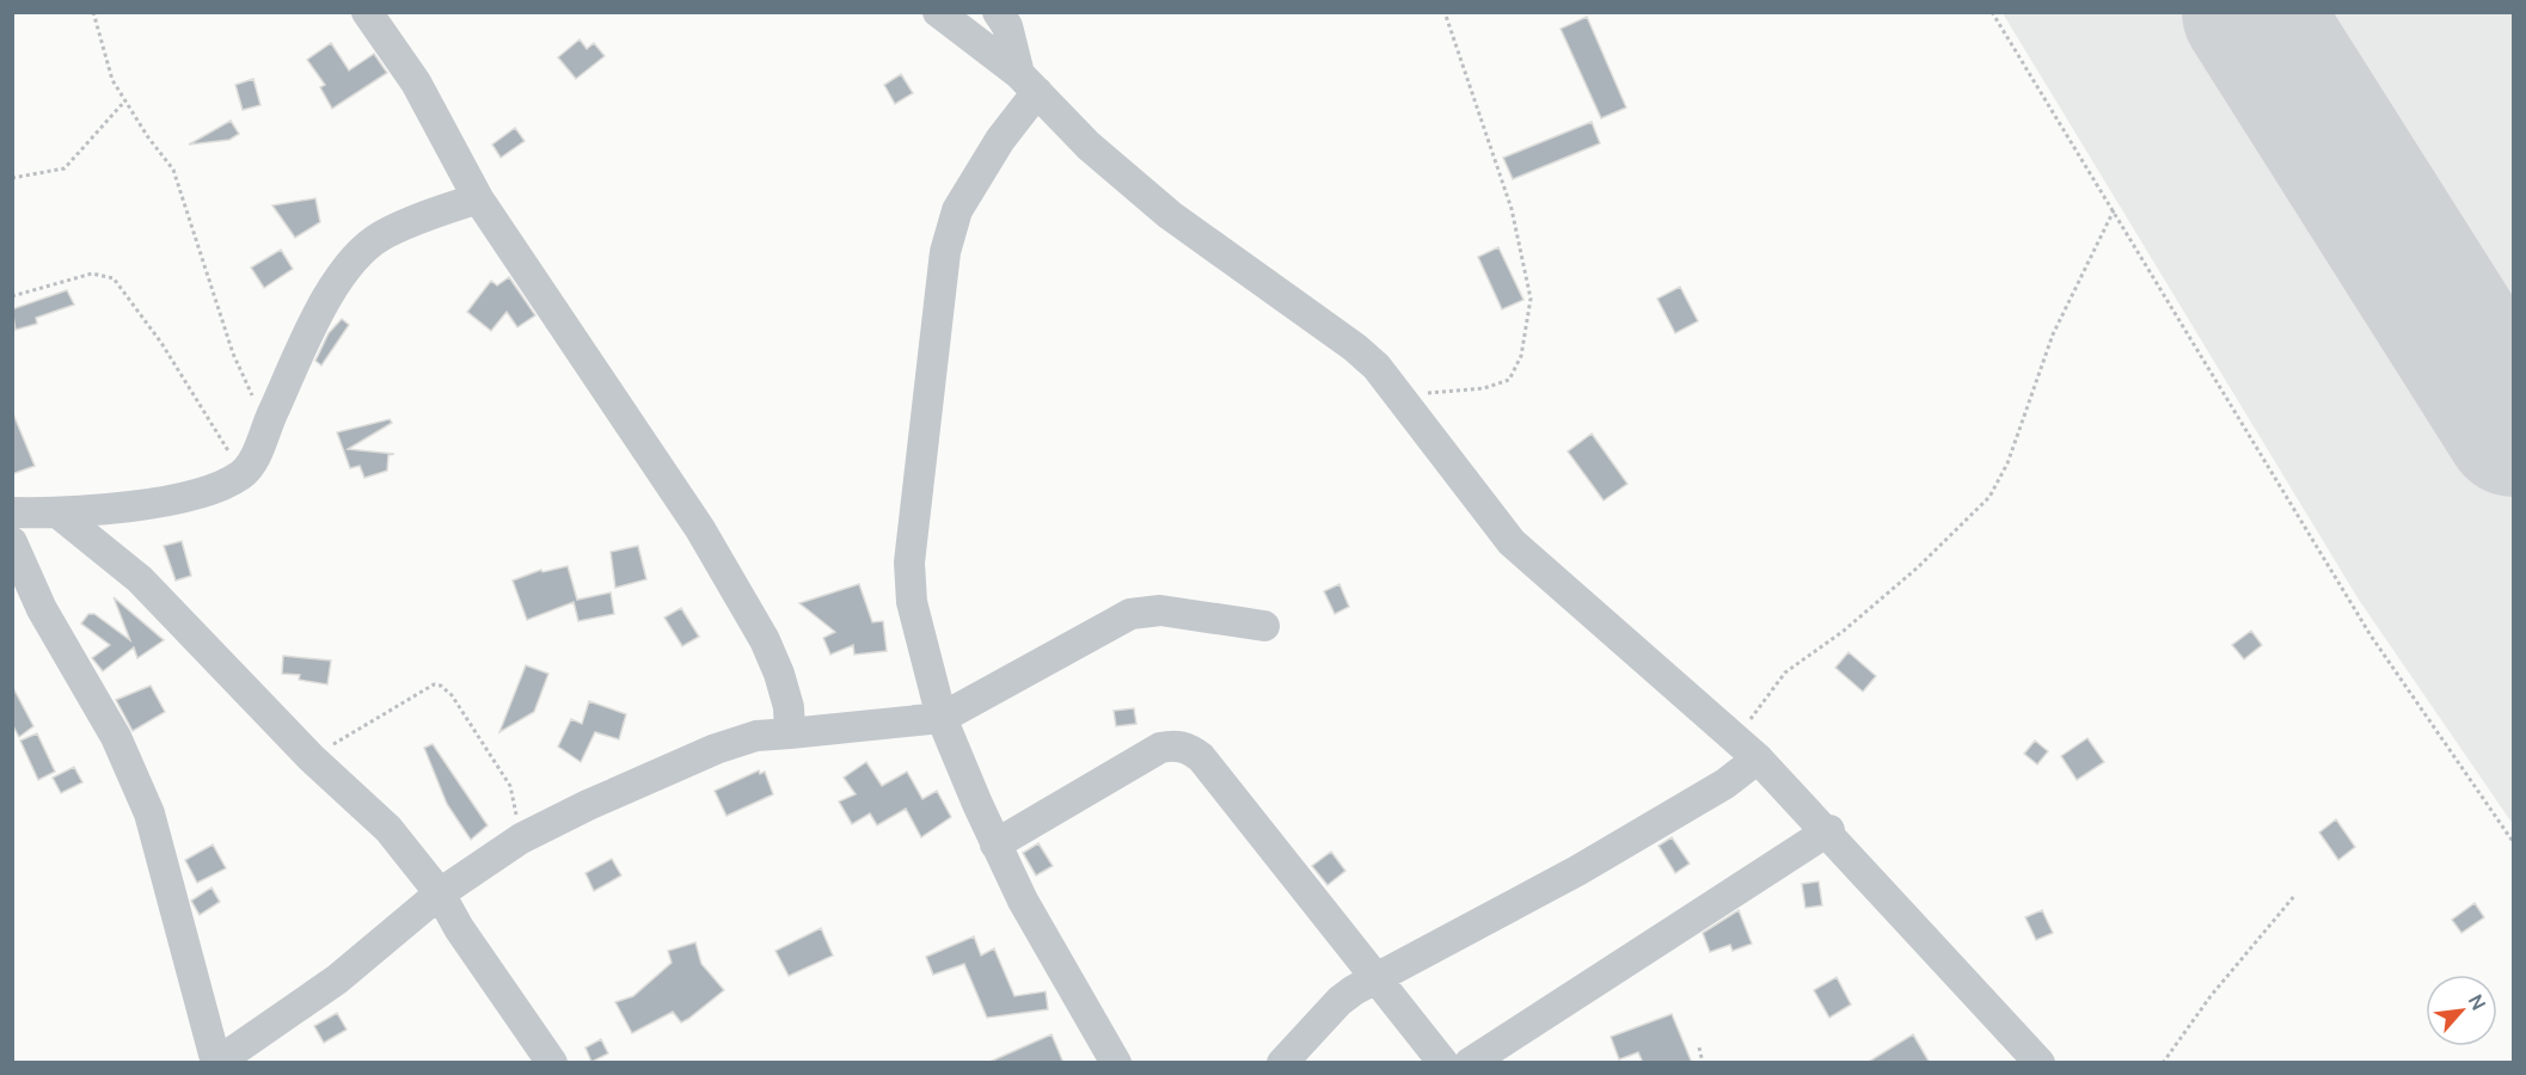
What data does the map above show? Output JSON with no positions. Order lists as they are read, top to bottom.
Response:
{
  "north": "top right"
}
